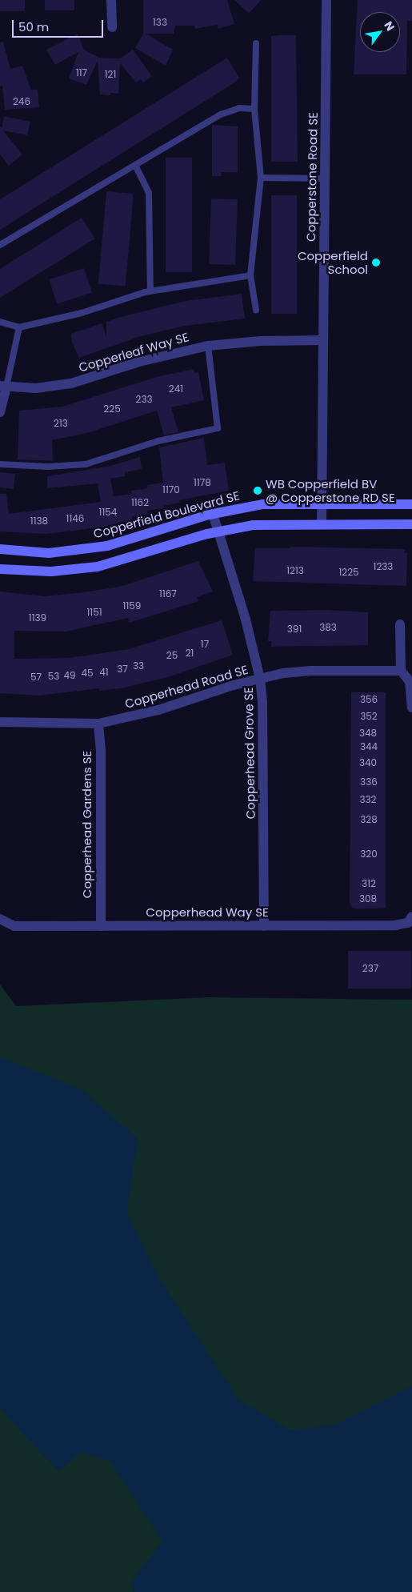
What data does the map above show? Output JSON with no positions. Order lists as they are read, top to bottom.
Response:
{
  "streets": {
    "street": [
      "Copperstone Road SE",
      "Copperleaf Way SE",
      "Copperfield Boulevard SE",
      "Copperhead Road SE",
      "Copperhead Grove SE",
      "Copperhead Gardens SE",
      "Copperhead Way SE"
    ]
  },
  "crossings": [
    ["Copperstone Road SE", "Copperleaf Way SE"],
    ["Copperstone Road SE", "Copperfield Boulevard SE"],
    ["Copperfield Boulevard SE", "Copperhead Grove SE"],
    ["Copperhead Road SE", "Copperhead Grove SE"],
    ["Copperhead Road SE", "Copperhead Gardens SE"],
    ["Copperhead Grove SE", "Copperhead Way SE"],
    ["Copperhead Gardens SE", "Copperhead Way SE"]
  ],
  "places": ["Copperfield School", "WB Copperfield BV @ Copperstone RD SE"],
  "house_numbers": [
    "133",
    "117",
    "121",
    "246",
    "241",
    "233",
    "225",
    "213",
    "1178",
    "1170",
    "1162",
    "1154",
    "1146",
    "1138",
    "1233",
    "1213",
    "1225",
    "1167",
    "1159",
    "1151",
    "1139",
    "383",
    "391",
    "17",
    "21",
    "25",
    "33",
    "37",
    "41",
    "45",
    "49",
    "53",
    "57",
    "356",
    "352",
    "348",
    "344",
    "340",
    "336",
    "332",
    "328",
    "320",
    "312",
    "308",
    "237"
  ],
  "scale_bar": "50 m",
  "north": "top right"
}
